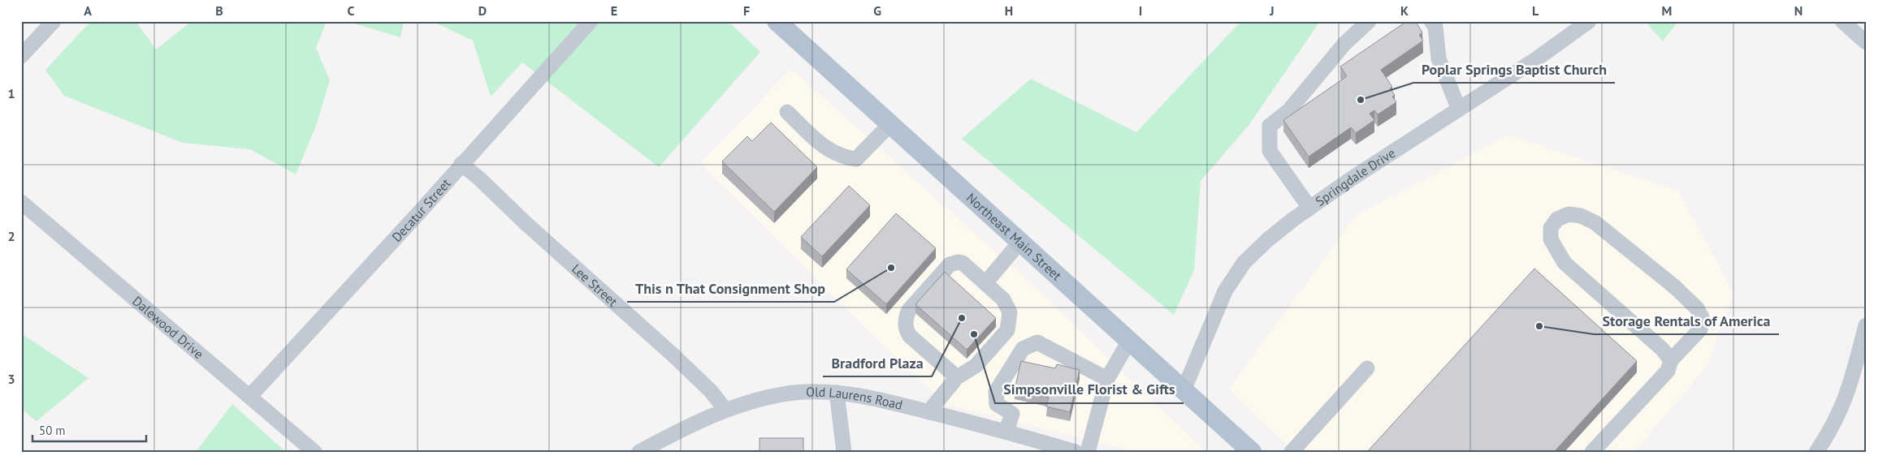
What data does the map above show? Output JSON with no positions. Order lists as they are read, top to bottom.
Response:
{
  "streets": {
    "main road": ["Northeast Main Street"],
    "street": [
      "Springdale Drive",
      "Decatur Street",
      "Lee Street",
      "Dalewood Drive",
      "Old Laurens Road"
    ]
  },
  "crossings": [
    ["Springdale Drive", "Northeast Main Street"],
    ["Decatur Street", "Lee Street"],
    ["Decatur Street", "Dalewood Drive"],
    ["Lee Street", "Old Laurens Road"]
  ],
  "places": [
    "Poplar Springs Baptist Church",
    "This n That Consignment Shop",
    "Bradford Plaza",
    "Storage Rentals of America",
    "Simpsonville Florist & Gifts"
  ],
  "scale_bar": "50 m",
  "grid": {
    "columns": [
      "A",
      "B",
      "C",
      "D",
      "E",
      "F",
      "G",
      "H",
      "I",
      "J",
      "K",
      "L",
      "M",
      "N"
    ],
    "rows": ["1", "2", "3"]
  }
}
